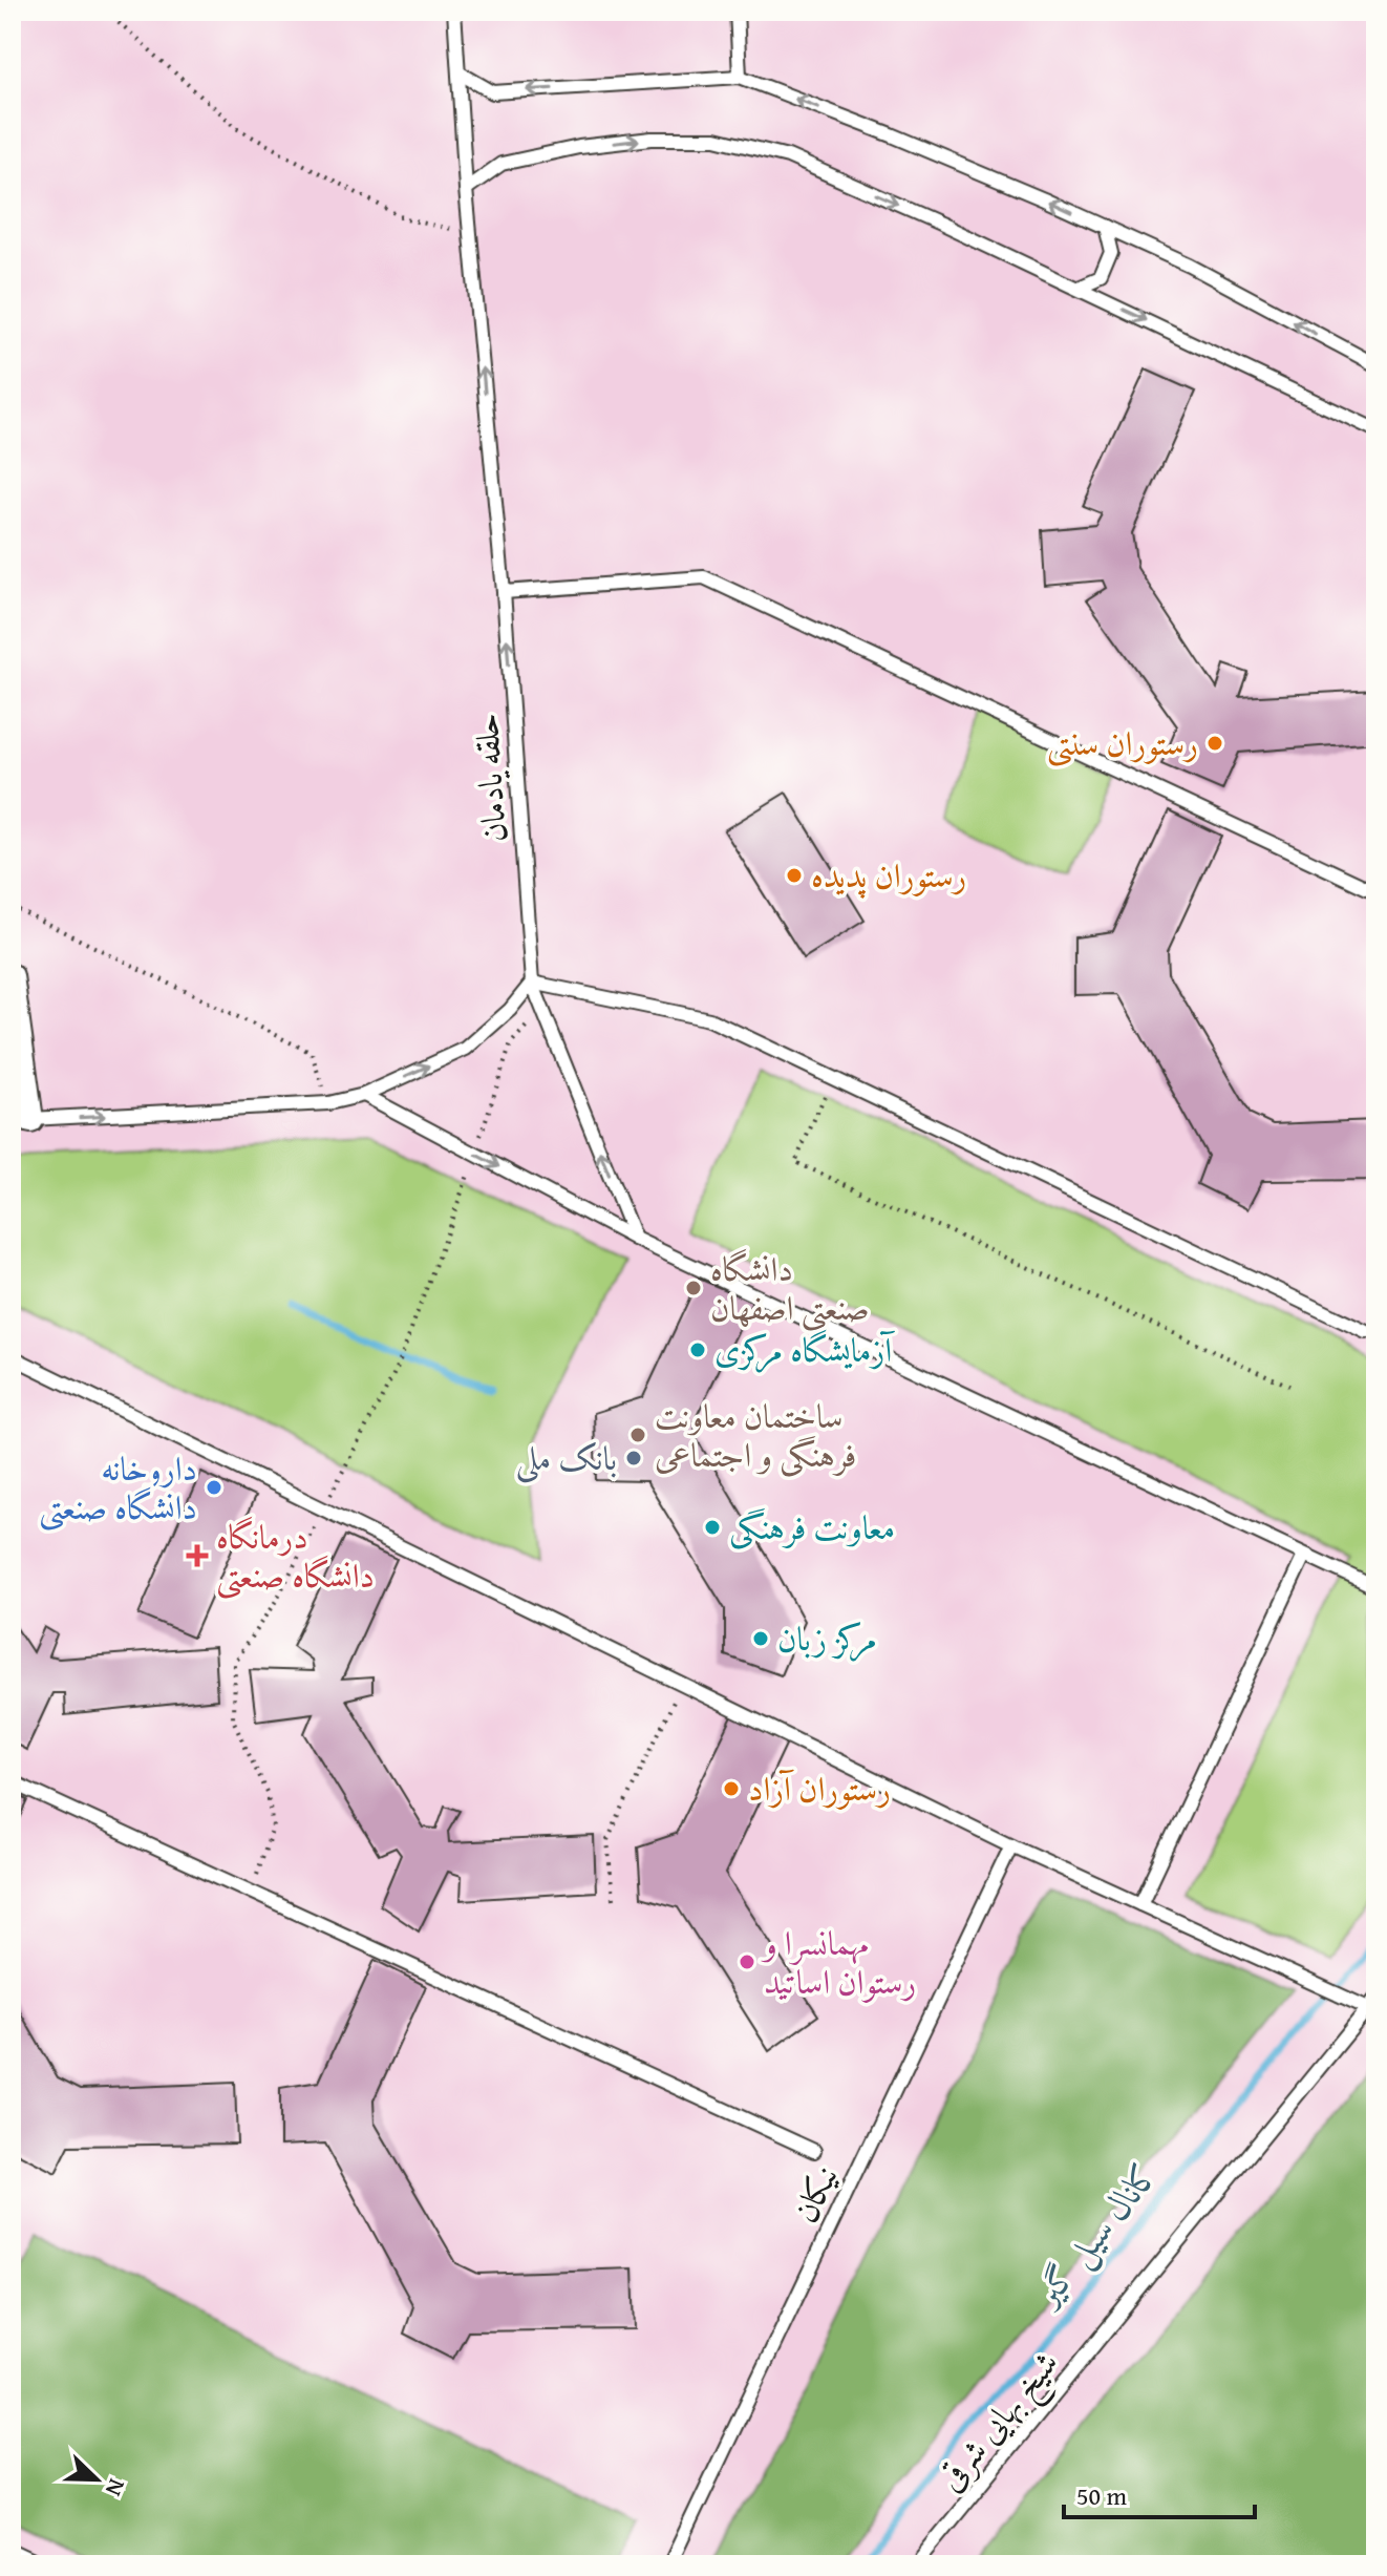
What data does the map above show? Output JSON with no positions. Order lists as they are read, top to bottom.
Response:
{
  "streets": {
    "lane": ["حلقه یادمان", "نیکان", "شیخ بهایی شرقی"]
  },
  "one_way": ["حلقه یادمان"],
  "water": ["کانال سیل گیر"],
  "places": {
    "other": [
      "رستوران سنتی",
      "رستوران پدیده",
      "دانشگاه صنعتی اصفهان",
      "آزمایشگاه مرکزی",
      "ساختمان معاونت فرهنگی و اجتماعی",
      "بانک ملی",
      "داروخانه دانشگاه صنعتی",
      "معاونت فرهنگی",
      "مرکز زبان",
      "رستوران آزاد",
      "مهمانسرا و رستوان اساتید"
    ],
    "health": ["درمانگاه دانشگاه صنعتی"]
  },
  "scale_bar": "50 m",
  "north": "bottom right"
}
